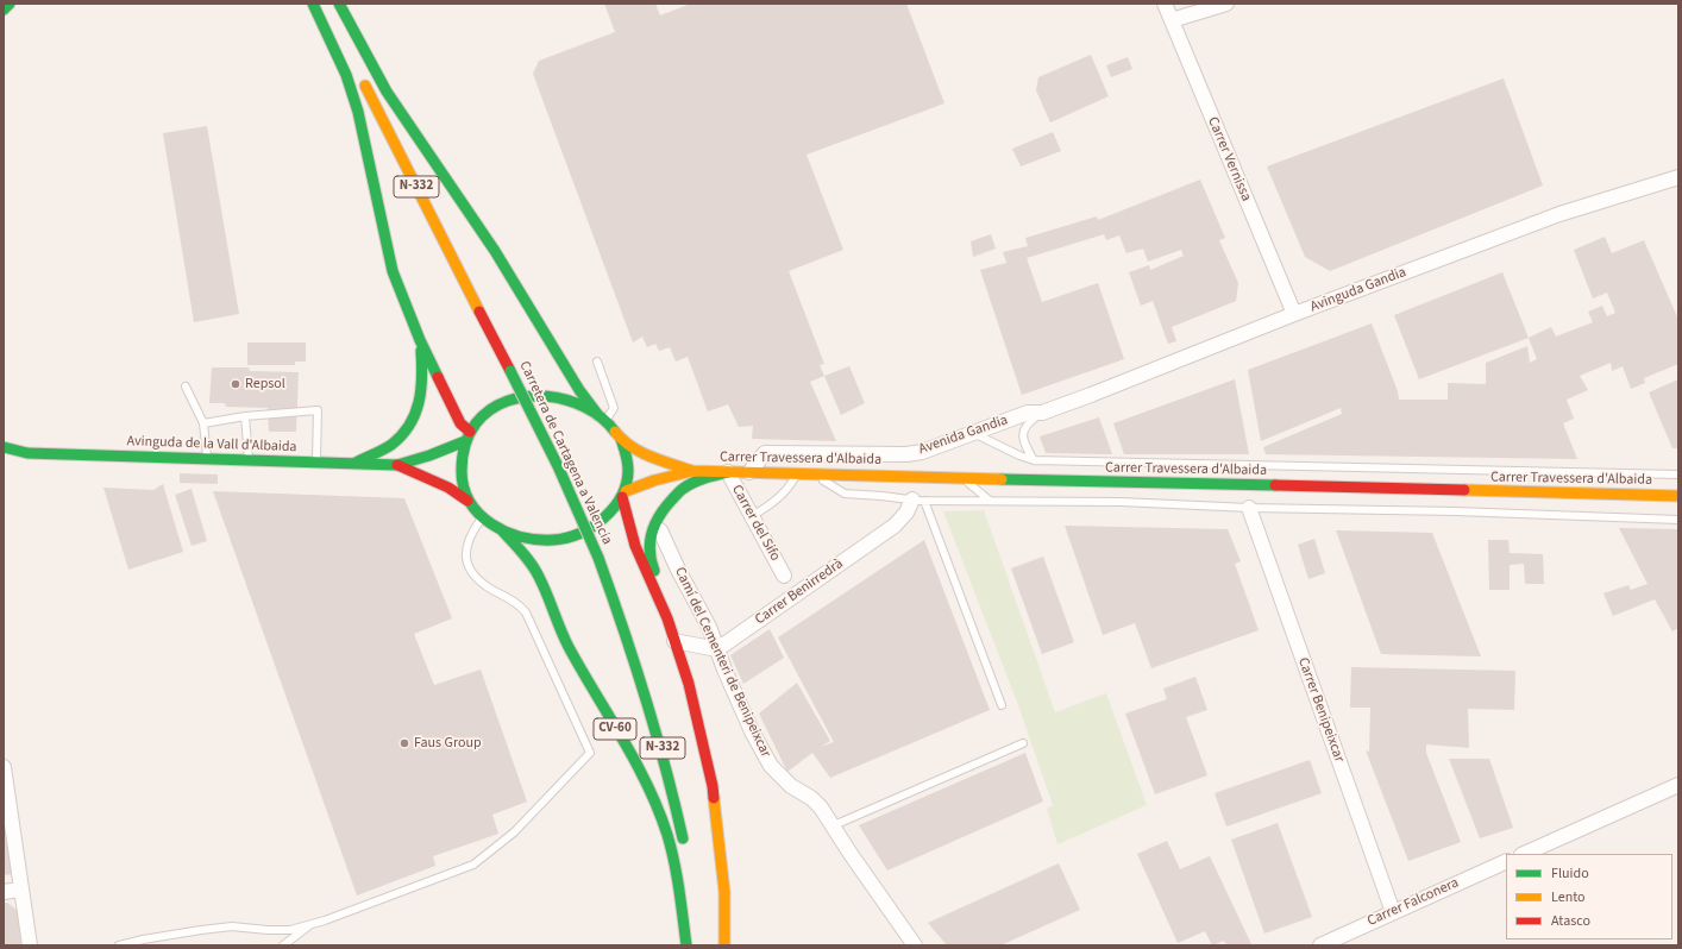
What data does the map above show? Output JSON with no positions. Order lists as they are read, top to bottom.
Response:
{
  "streets": {
    "main road": [
      "N-332",
      "Avinguda de la Vall d'Albaida",
      "Carretera de Cartagena a Valencia",
      "Carrer Travessera d'Albaida",
      "CV-60"
    ],
    "street": [
      "Carrer Vernissa",
      "Avinguda Gandia",
      "Avenida Gandia",
      "Carrer del Sifo",
      "Carrer Benirredrà",
      "Camí del Cementeri de Benipeixcar",
      "Carrer Benipeixcar",
      "Carrer Falconera"
    ]
  },
  "crossings": [
    ["Carrer Vernissa", "Avinguda Gandia"],
    ["Avinguda Gandia", "Avenida Gandia"],
    ["Avenida Gandia", "Carrer Travessera d'Albaida"],
    ["Avinguda de la Vall d'Albaida", "Carrer Travessera d'Albaida"],
    ["Avinguda de la Vall d'Albaida", "CV-60"],
    ["Carrer Travessera d'Albaida", "Carrer del Sifo"],
    ["Carrer Travessera d'Albaida", "CV-60"],
    ["Carrer Benirredrà", "Camí del Cementeri de Benipeixcar"],
    ["Carrer Benipeixcar", "Carrer Falconera"]
  ],
  "places": ["Repsol", "Faus Group"],
  "legend": ["Fluido", "Lento", "Atasco"]
}
